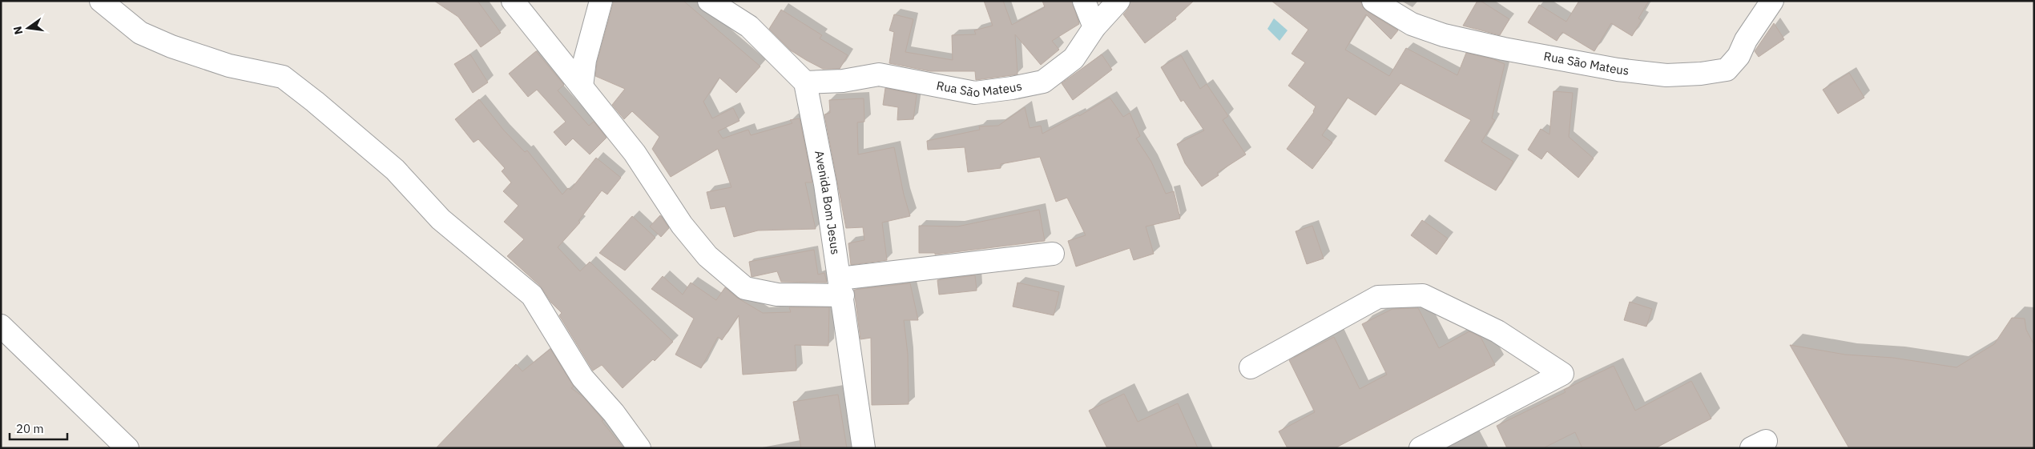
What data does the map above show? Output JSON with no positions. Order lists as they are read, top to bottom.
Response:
{
  "streets": {
    "street": ["Rua São Mateus", "Avenida Bom Jesus"]
  },
  "crossings": [
    ["Rua São Mateus", "Avenida Bom Jesus"]
  ],
  "scale_bar": "20 m",
  "north": "left"
}
